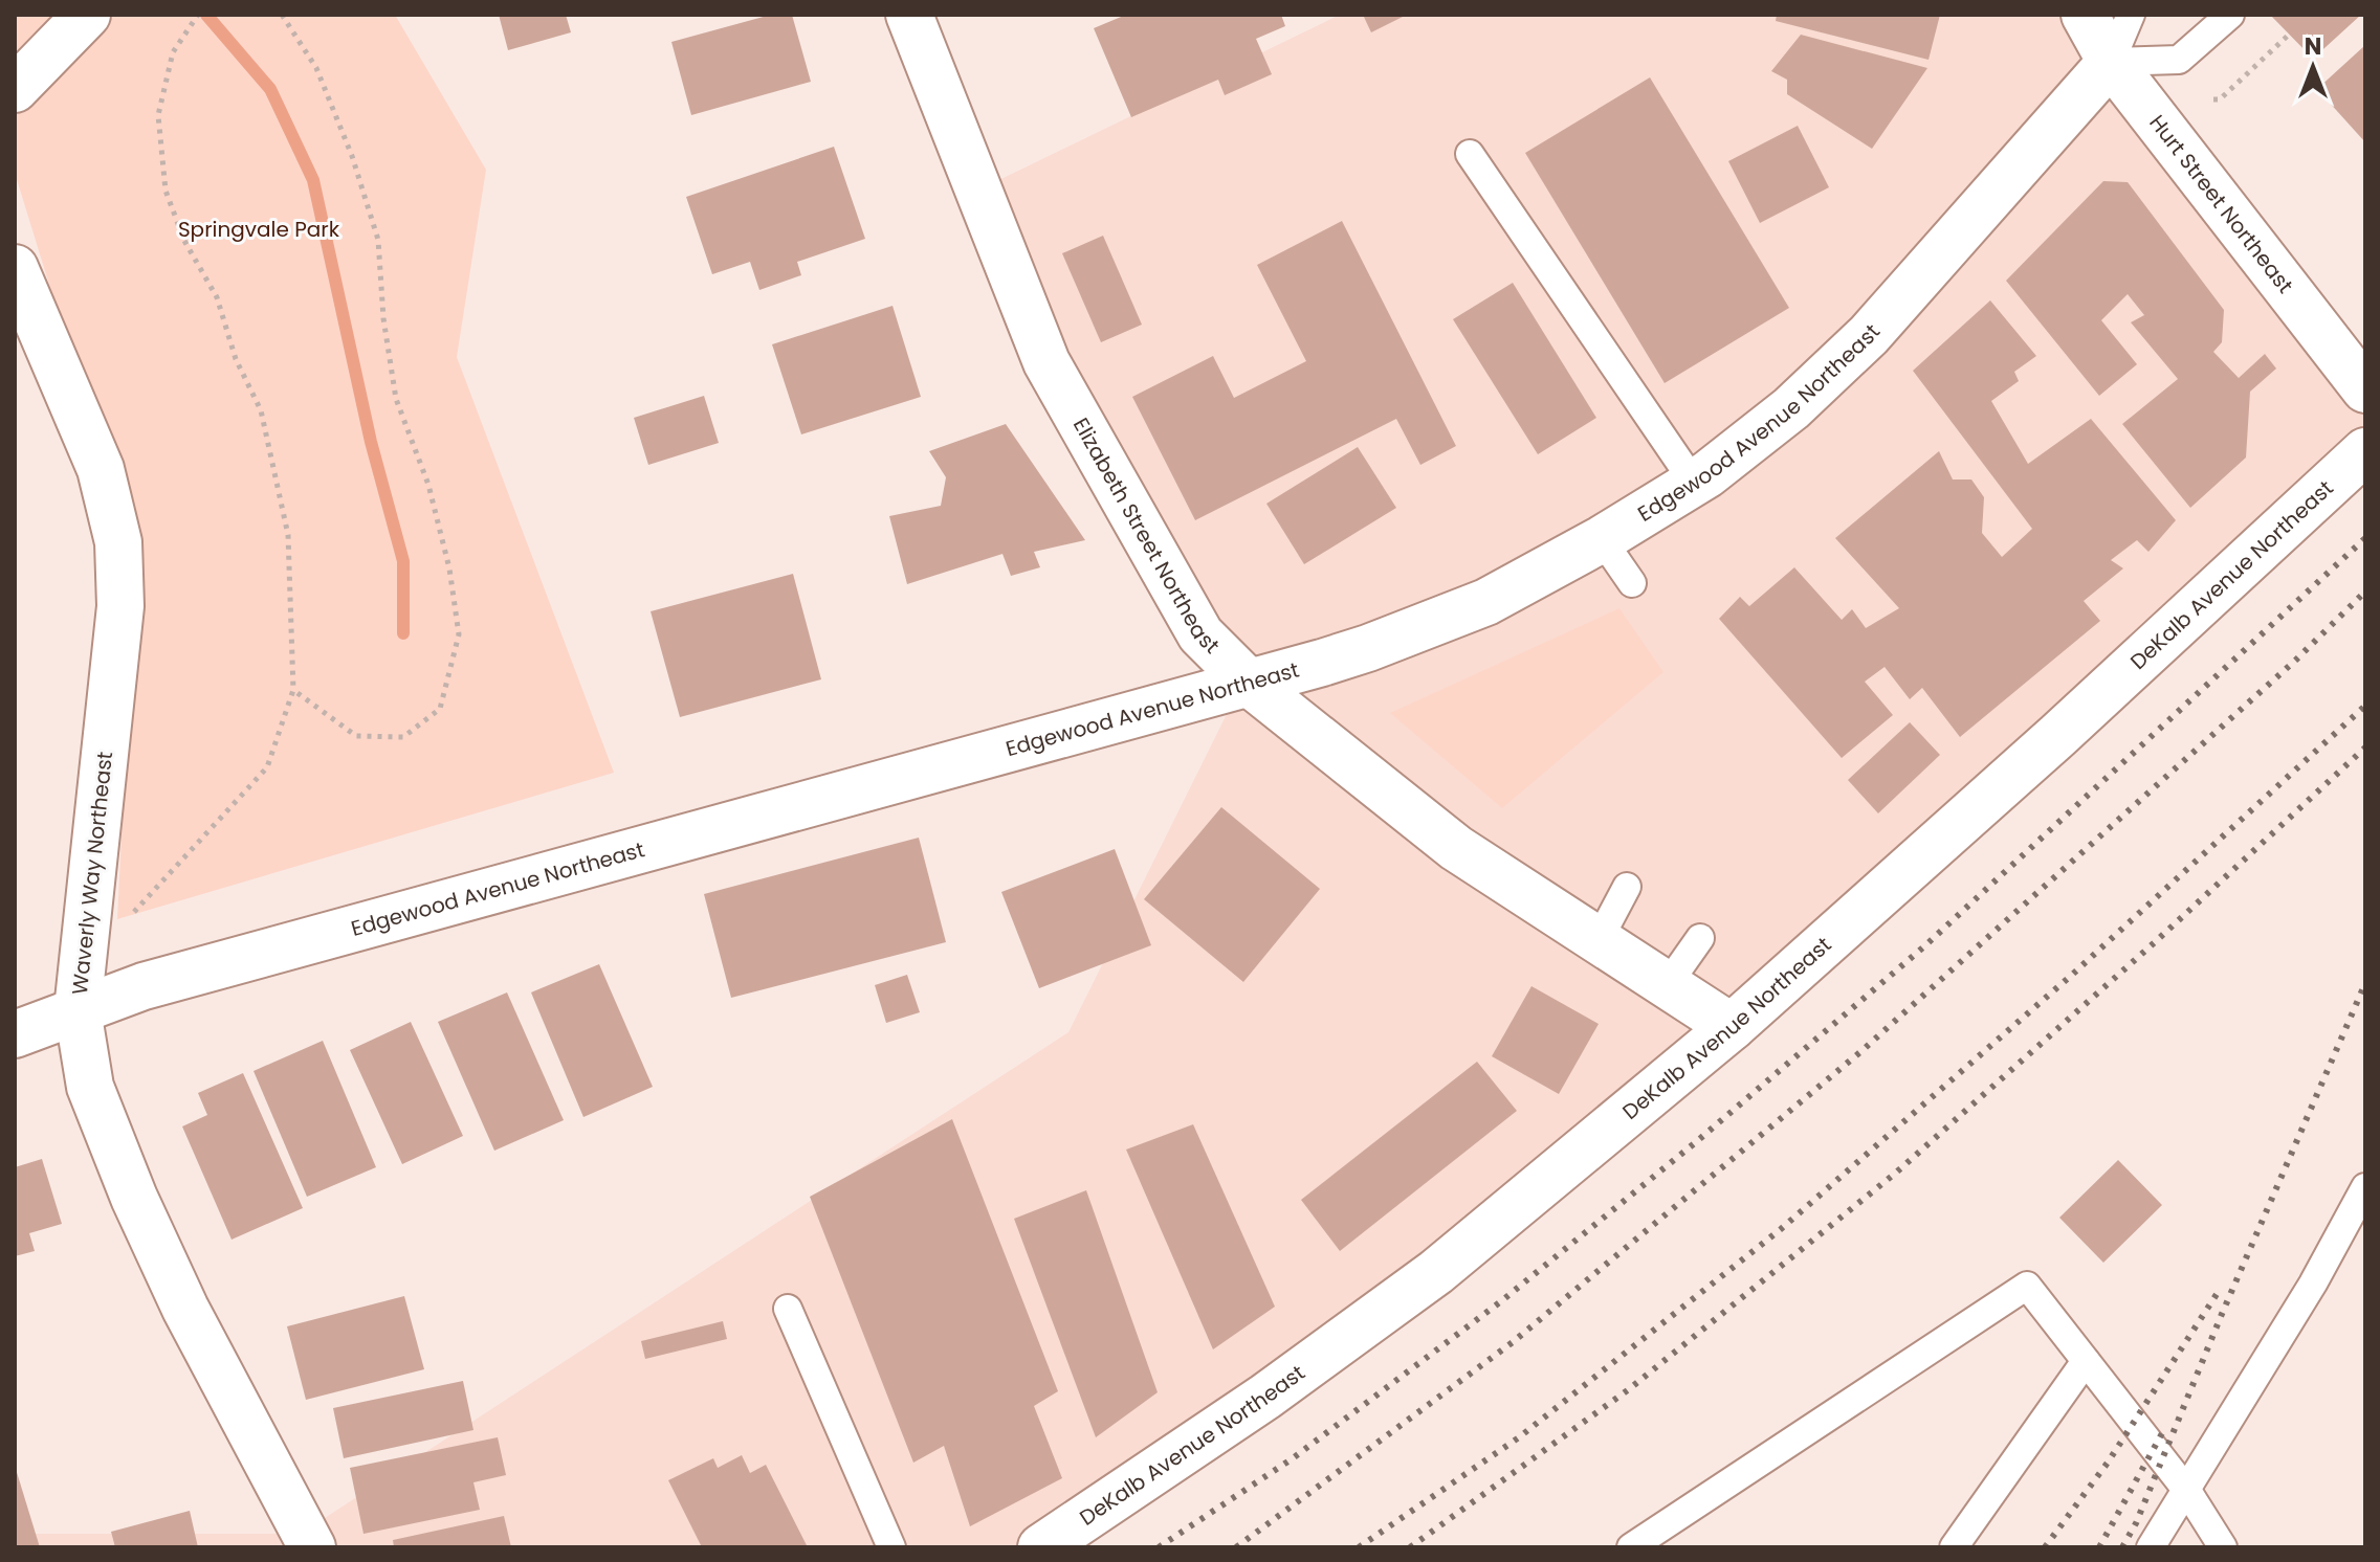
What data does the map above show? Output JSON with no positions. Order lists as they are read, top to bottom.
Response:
{
  "streets": {
    "main road": [
      "Hurt Street Northeast",
      "Edgewood Avenue Northeast",
      "Elizabeth Street Northeast",
      "DeKalb Avenue Northeast",
      "Waverly Way Northeast"
    ]
  },
  "crossings": [
    ["Hurt Street Northeast", "Edgewood Avenue Northeast"],
    ["Edgewood Avenue Northeast", "Elizabeth Street Northeast"],
    ["Edgewood Avenue Northeast", "Waverly Way Northeast"],
    ["Elizabeth Street Northeast", "DeKalb Avenue Northeast"]
  ],
  "parks": ["Springvale Park"],
  "north": "top"
}
